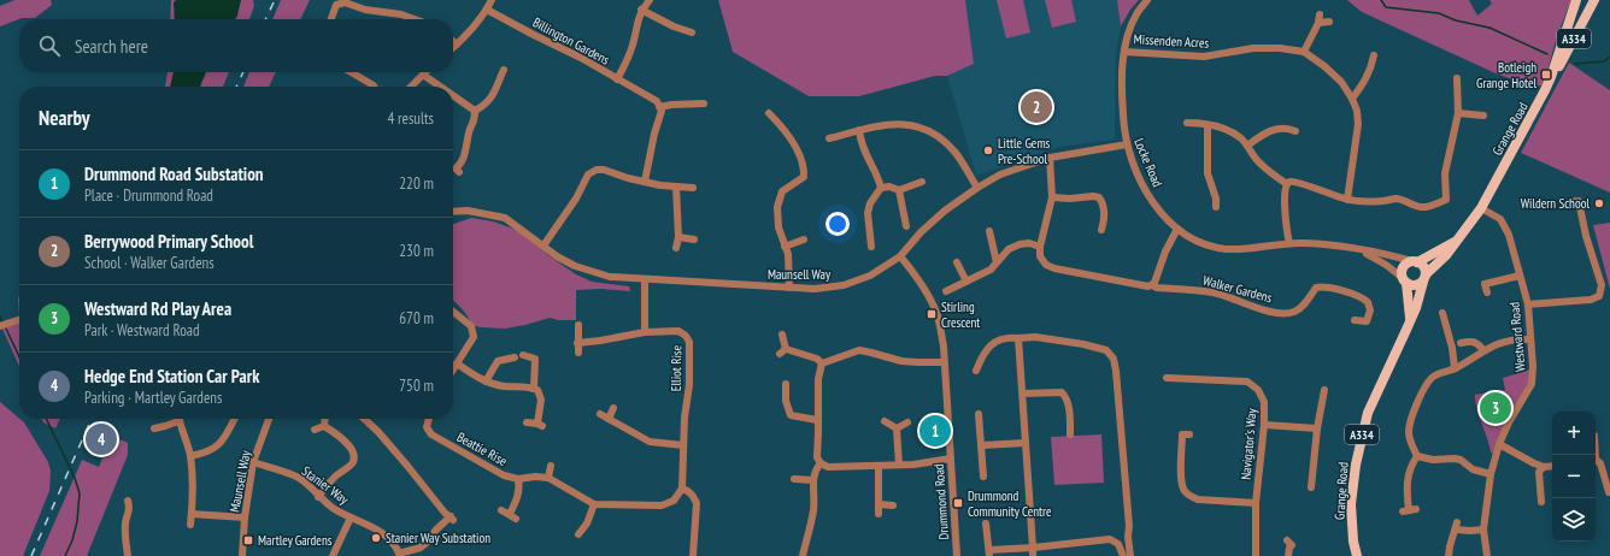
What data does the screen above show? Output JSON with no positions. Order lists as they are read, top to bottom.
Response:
{
  "streets": {
    "main road": ["A334", "Grange Road"],
    "street": [
      "Billington Gardens",
      "Missenden Acres",
      "Locke Road",
      "Maunsell Way",
      "Walker Gardens",
      "Westward Road",
      "Elliot Rise",
      "Navigator's Way",
      "Beattie Rise",
      "Stanier Way",
      "Drummond Road"
    ]
  },
  "crossings": [
    ["Missenden Acres", "Locke Road"],
    ["Grange Road", "Locke Road"],
    ["Grange Road", "Westward Road"],
    ["Locke Road", "Maunsell Way"],
    ["Maunsell Way", "Stanier Way"],
    ["Maunsell Way", "Drummond Road"]
  ],
  "places": {
    "transit": [
      "Botleigh Grange Hotel",
      "Stirling Crescent",
      "Drummond Community Centre",
      "Martley Gardens"
    ],
    "other": ["Little Gems Pre-School", "Wildern School", "Stanier Way Substation"]
  },
  "page": {
    "search": "Search here",
    "heading": ["Nearby", "4 results"],
    "pins": [
      "2",
      "3",
      "1",
      "4"
    ],
    "list": [
      {
        "mark": "1",
        "name": "Drummond Road Substation",
        "note": "Place · Drummond Road",
        "value": "220 m"
      },
      {
        "mark": "2",
        "name": "Berrywood Primary School",
        "note": "School · Walker Gardens",
        "value": "230 m"
      },
      {
        "mark": "3",
        "name": "Westward Rd Play Area",
        "note": "Park · Westward Road",
        "value": "670 m"
      },
      {
        "mark": "4",
        "name": "Hedge End Station Car Park",
        "note": "Parking · Martley Gardens",
        "value": "750 m"
      }
    ],
    "map_buttons": ["+", "−"]
  }
}
